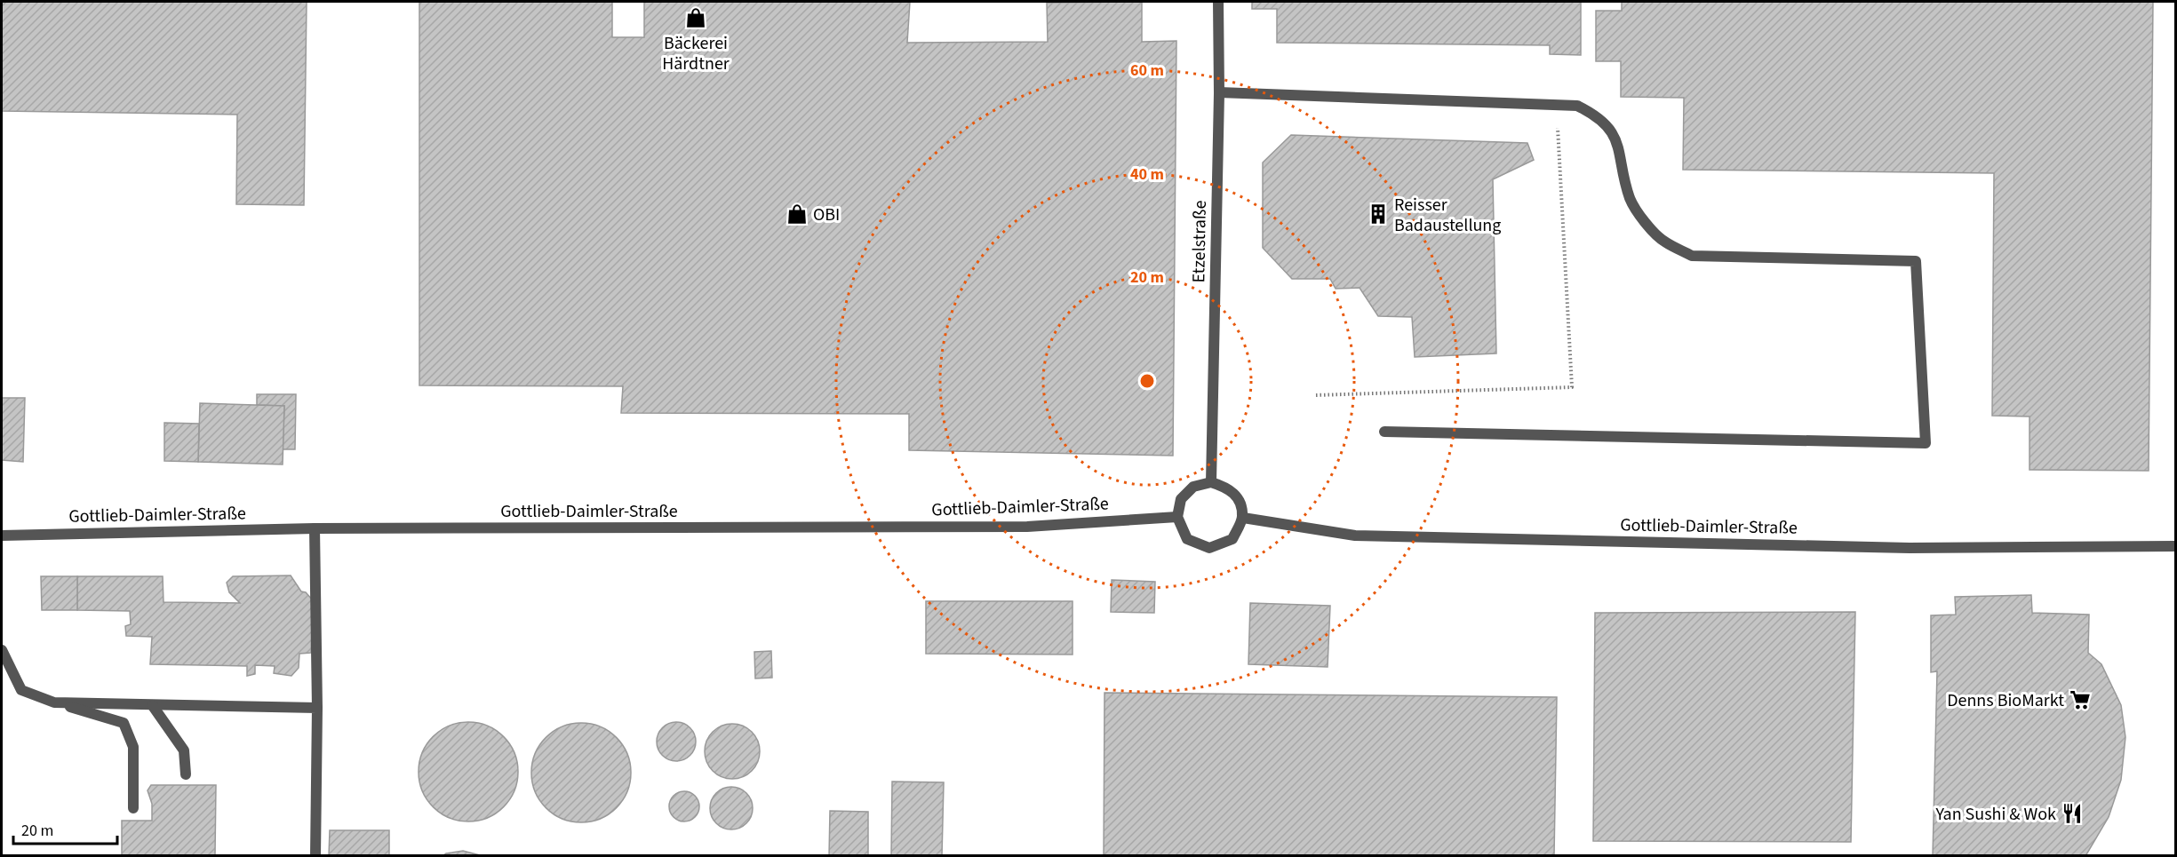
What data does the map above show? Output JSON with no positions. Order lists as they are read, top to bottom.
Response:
{
  "streets": {
    "street": ["Etzelstraße", "Gottlieb-Daimler-Straße"]
  },
  "crossings": [
    ["Etzelstraße", "Gottlieb-Daimler-Straße"]
  ],
  "places": {
    "shop": ["Bäckerei Härdtner", "OBI"],
    "building": ["Reisser Badaustellung"],
    "supermarket": ["Denns BioMarkt"],
    "restaurant": ["Yan Sushi & Wok"]
  },
  "scale_bar": "20 m",
  "rings": ["60 m", "40 m", "20 m"]
}
